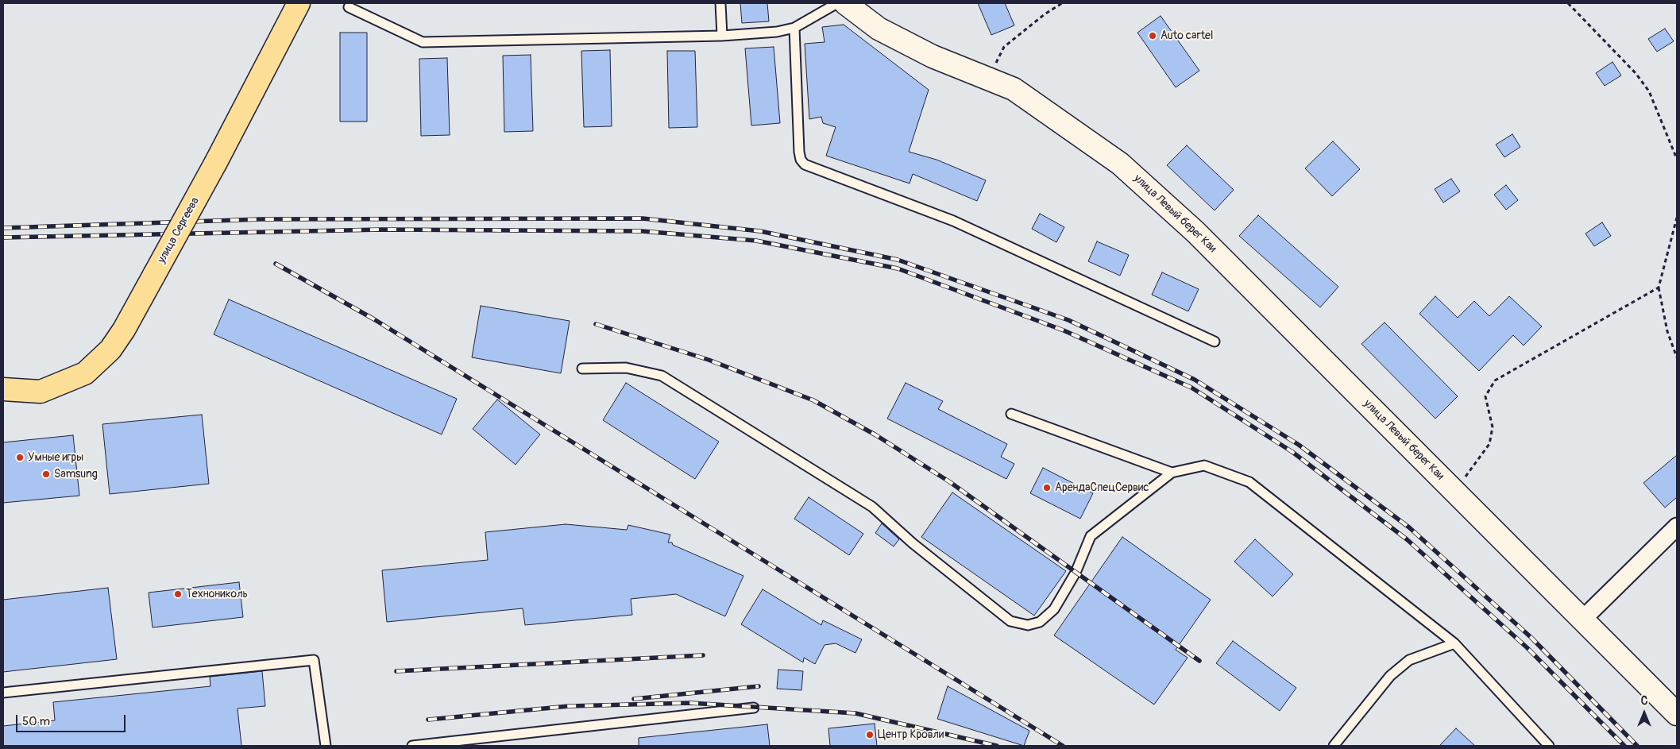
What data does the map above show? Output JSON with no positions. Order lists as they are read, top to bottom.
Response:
{
  "streets": {
    "main road": ["улица Сергеева"],
    "street": ["улица Левый берег Каи"]
  },
  "places": [
    "Auto cartel",
    "Умные игры",
    "Samsung",
    "АрендаСпецСервис",
    "Технониколь",
    "Центр Кровли"
  ],
  "scale_bar": "50 m",
  "north": "top"
}
